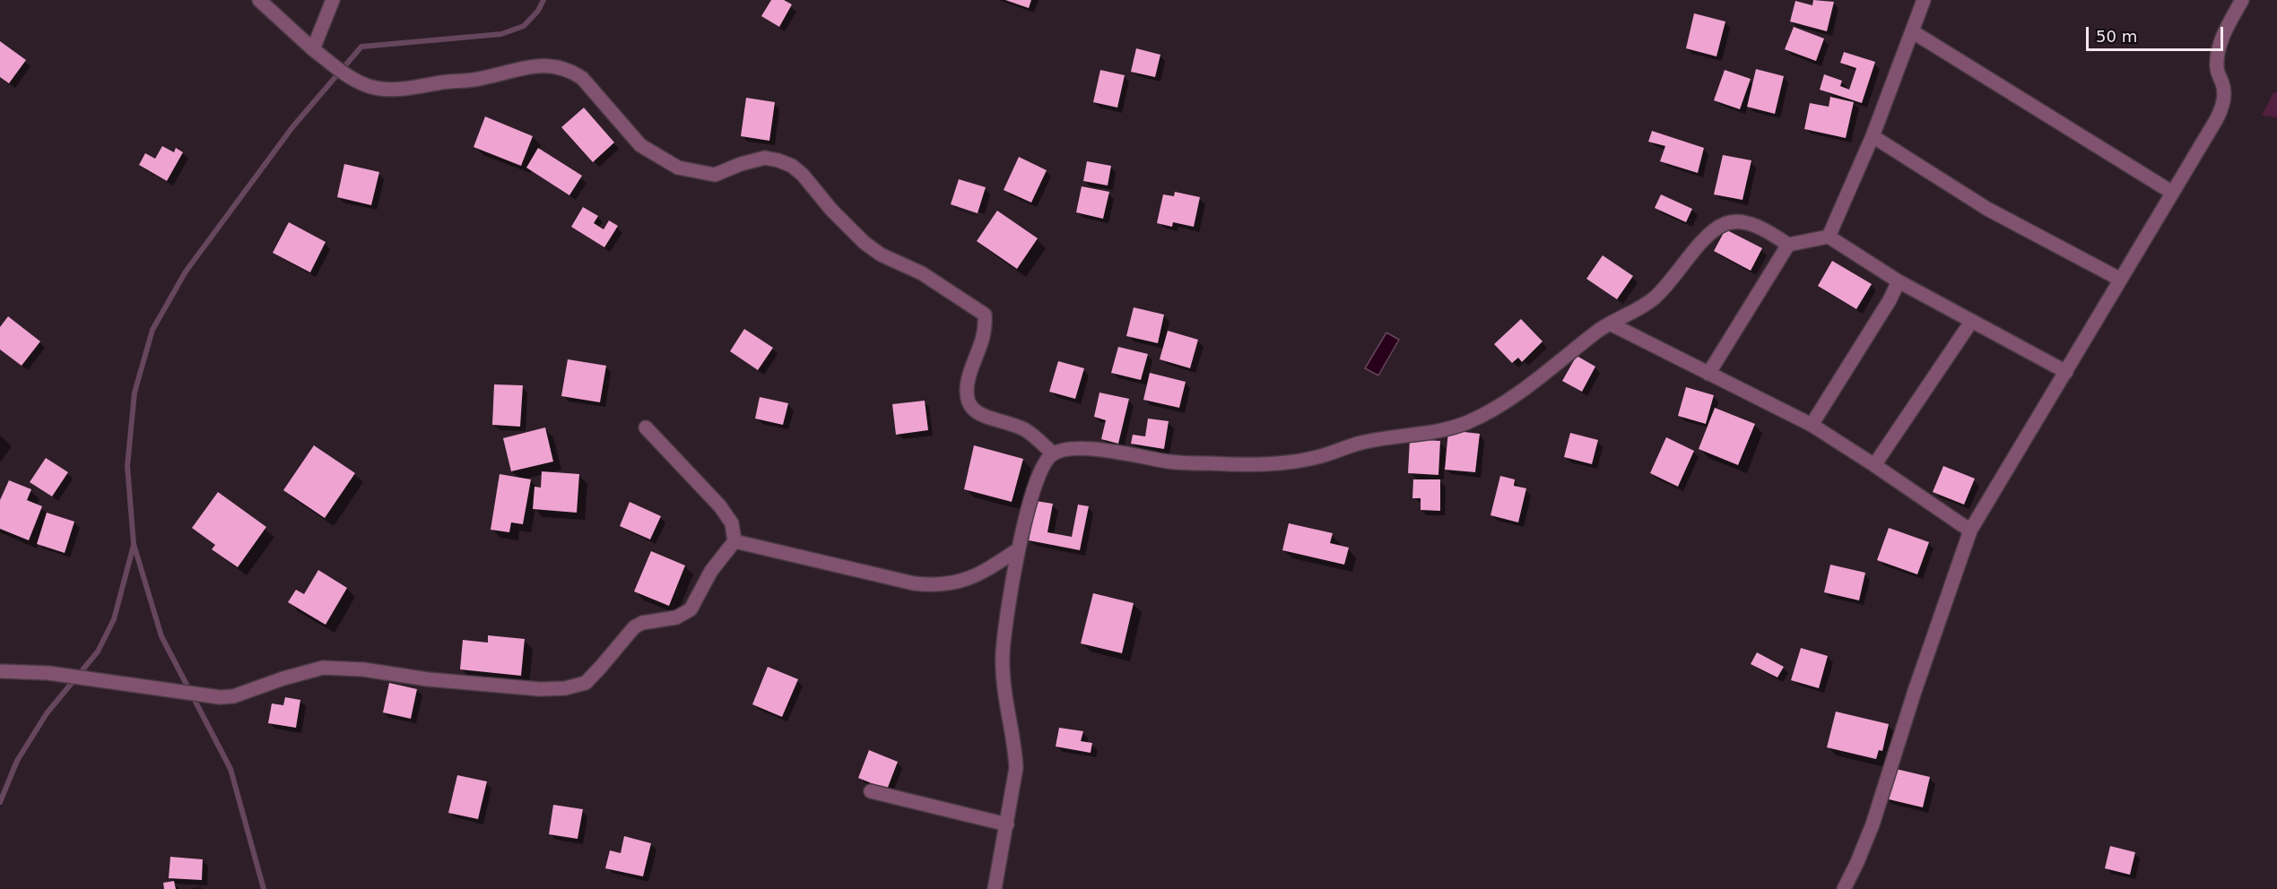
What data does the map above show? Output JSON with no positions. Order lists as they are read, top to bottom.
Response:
{
  "scale_bar": "50 m"
}
